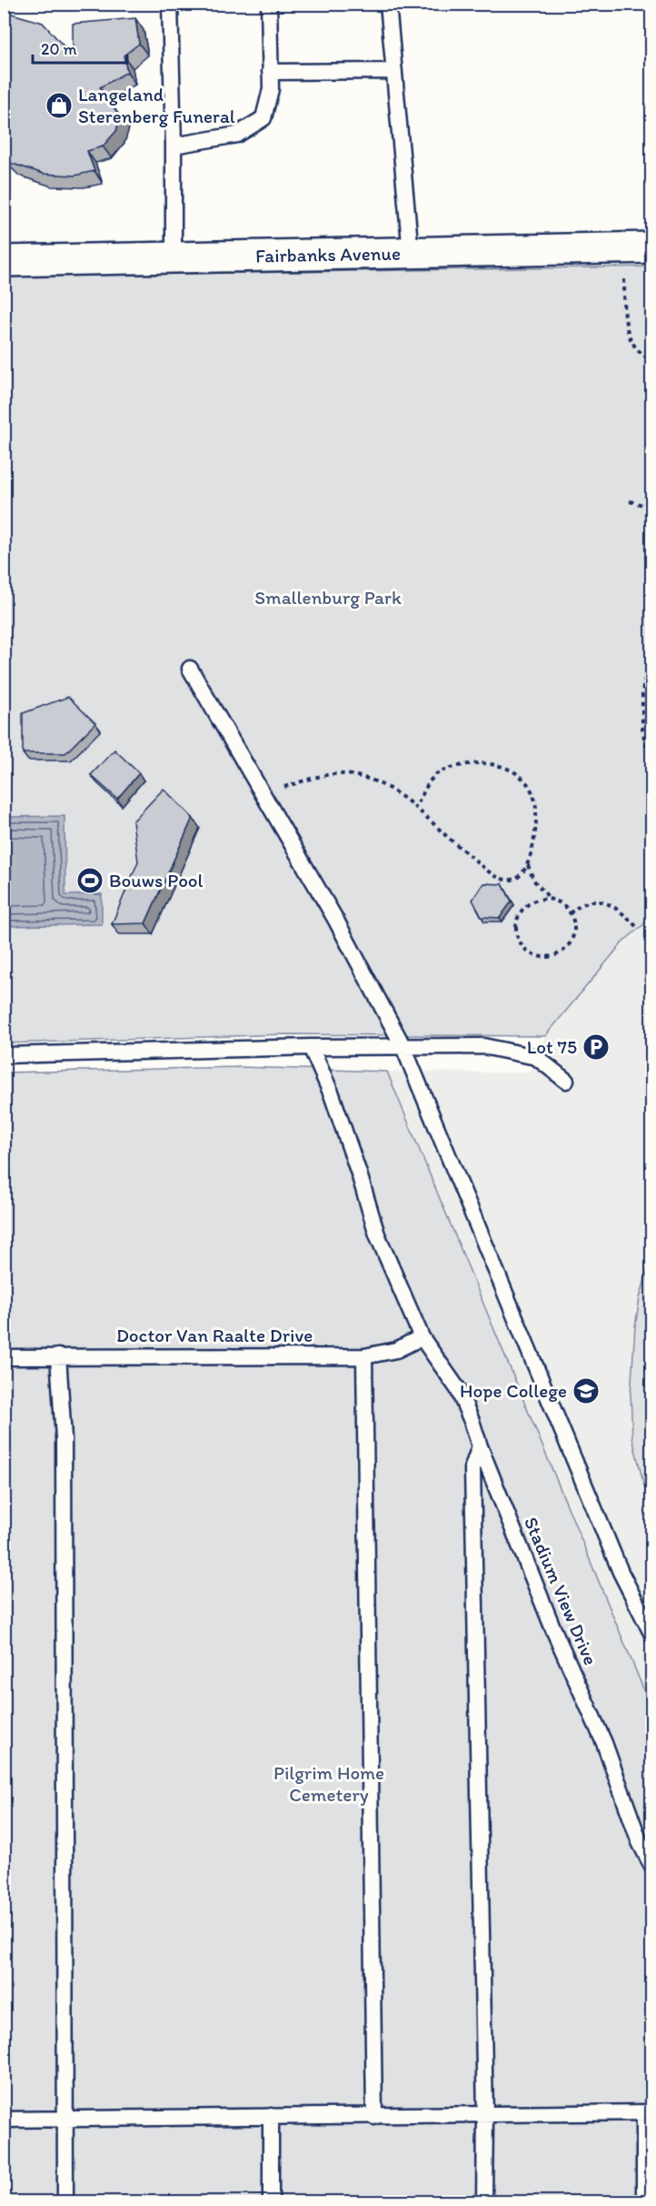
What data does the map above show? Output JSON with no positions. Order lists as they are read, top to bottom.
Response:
{
  "streets": {
    "street": ["Fairbanks Avenue"],
    "lane": ["Doctor Van Raalte Drive", "Stadium View Drive"]
  },
  "crossings": [
    ["Doctor Van Raalte Drive", "Stadium View Drive"]
  ],
  "parks": ["Smallenburg Park", "Pilgrim Home Cemetery"],
  "places": {
    "shop": ["Langeland Sterenberg Funeral"],
    "sports": ["Bouws Pool"],
    "parking": ["Lot 75"],
    "school or university": ["Hope College"]
  },
  "scale_bar": "20 m"
}
